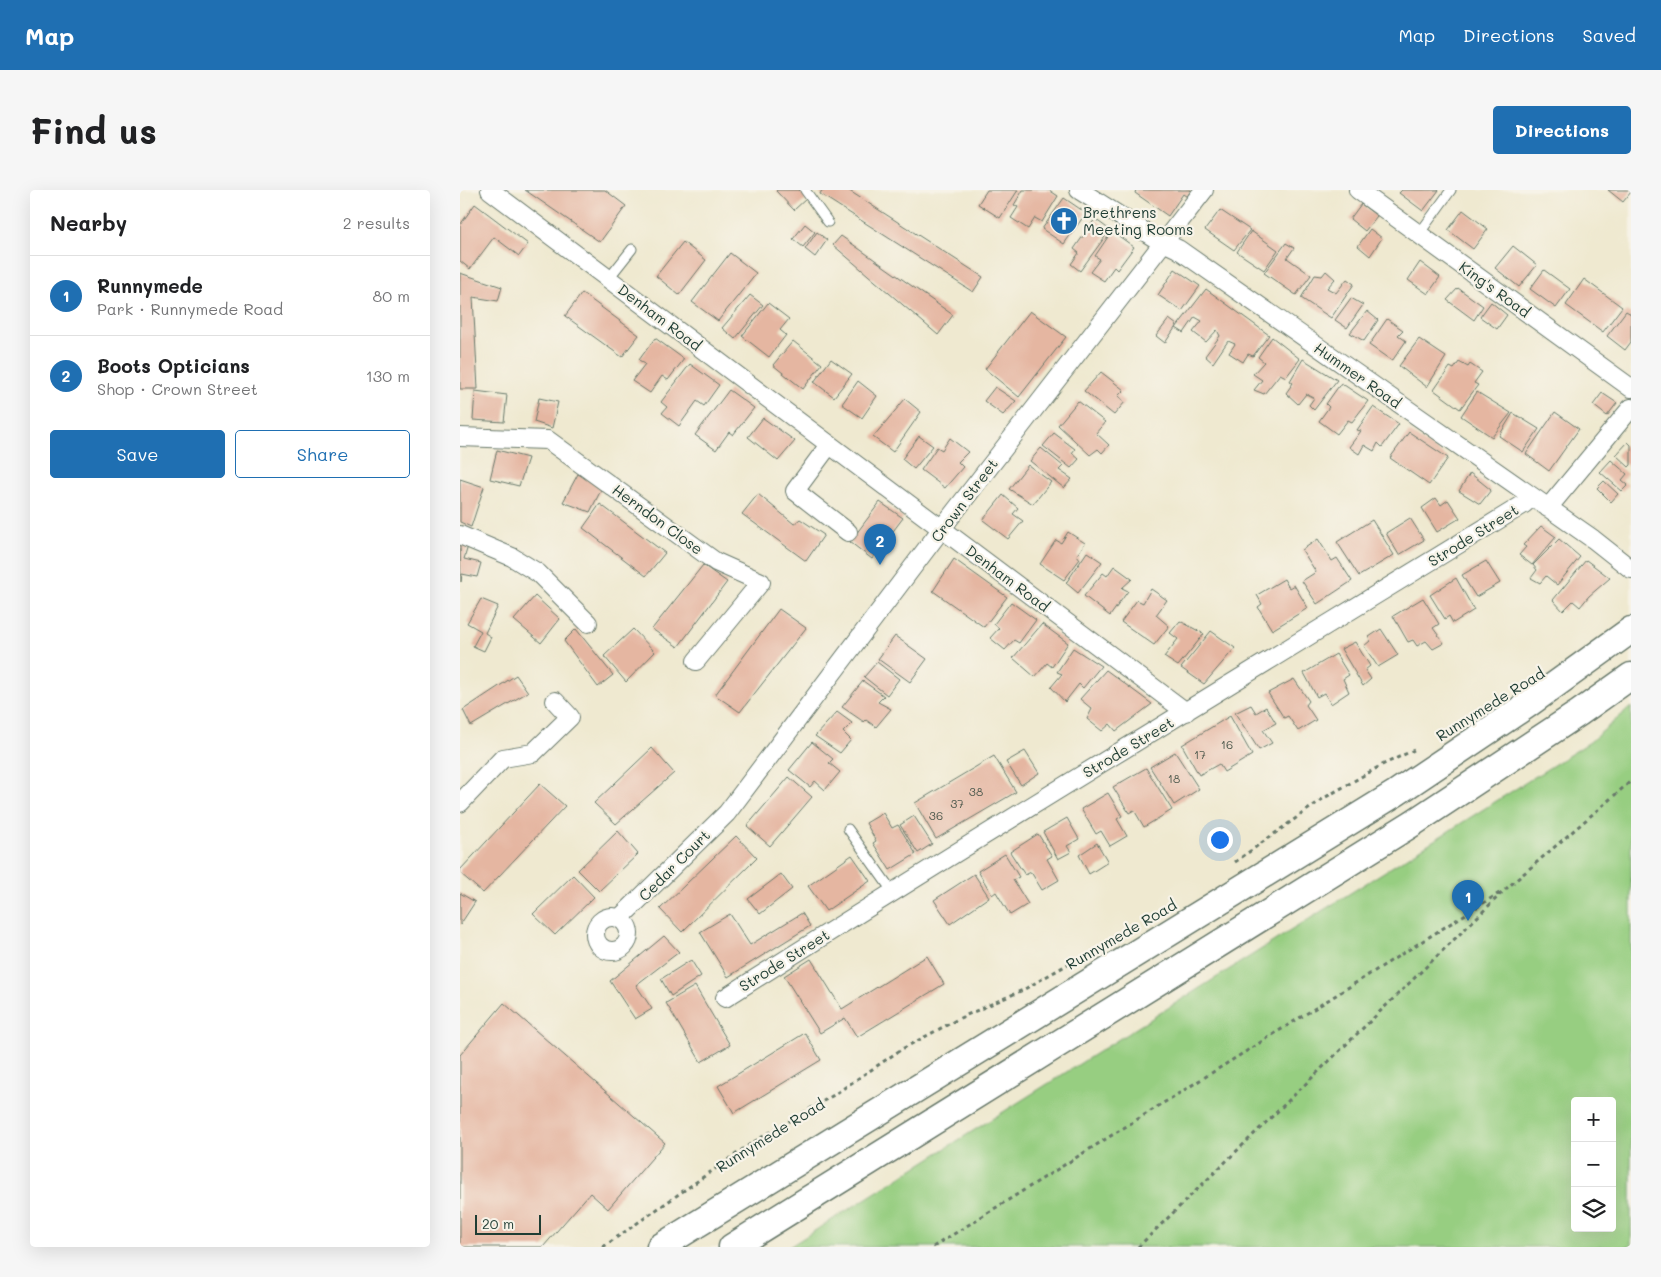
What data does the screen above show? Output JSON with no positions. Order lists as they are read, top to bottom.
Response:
{
  "streets": {
    "main road": ["Runnymede Road"],
    "street": [
      "King's Road",
      "Denham Road",
      "Hummer Road",
      "Crown Street",
      "Herndon Close",
      "Strode Street",
      "Cedar Court"
    ]
  },
  "crossings": [
    ["Denham Road", "Crown Street"],
    ["Denham Road", "Strode Street"],
    ["Hummer Road", "Crown Street"],
    ["Hummer Road", "Strode Street"],
    ["Crown Street", "Cedar Court"]
  ],
  "places": {
    "church": ["Brethrens Meeting Rooms"]
  },
  "house_numbers": [
    "16",
    "17",
    "18",
    "38",
    "37",
    "36"
  ],
  "scale_bar": "20 m",
  "page": {
    "header": "Map",
    "nav": ["Map", "Directions", "Saved"],
    "buttons": [
      "Directions",
      ["Save", "Share"]
    ],
    "title": "Find us",
    "heading": ["Nearby", "2 results"],
    "list": [
      {
        "mark": "1",
        "name": "Runnymede",
        "note": "Park · Runnymede Road",
        "value": "80 m"
      },
      {
        "mark": "2",
        "name": "Boots Opticians",
        "note": "Shop · Crown Street",
        "value": "130 m"
      }
    ],
    "pins": ["2", "1"],
    "map_buttons": ["+", "−"],
    "scale": "20 m"
  }
}
